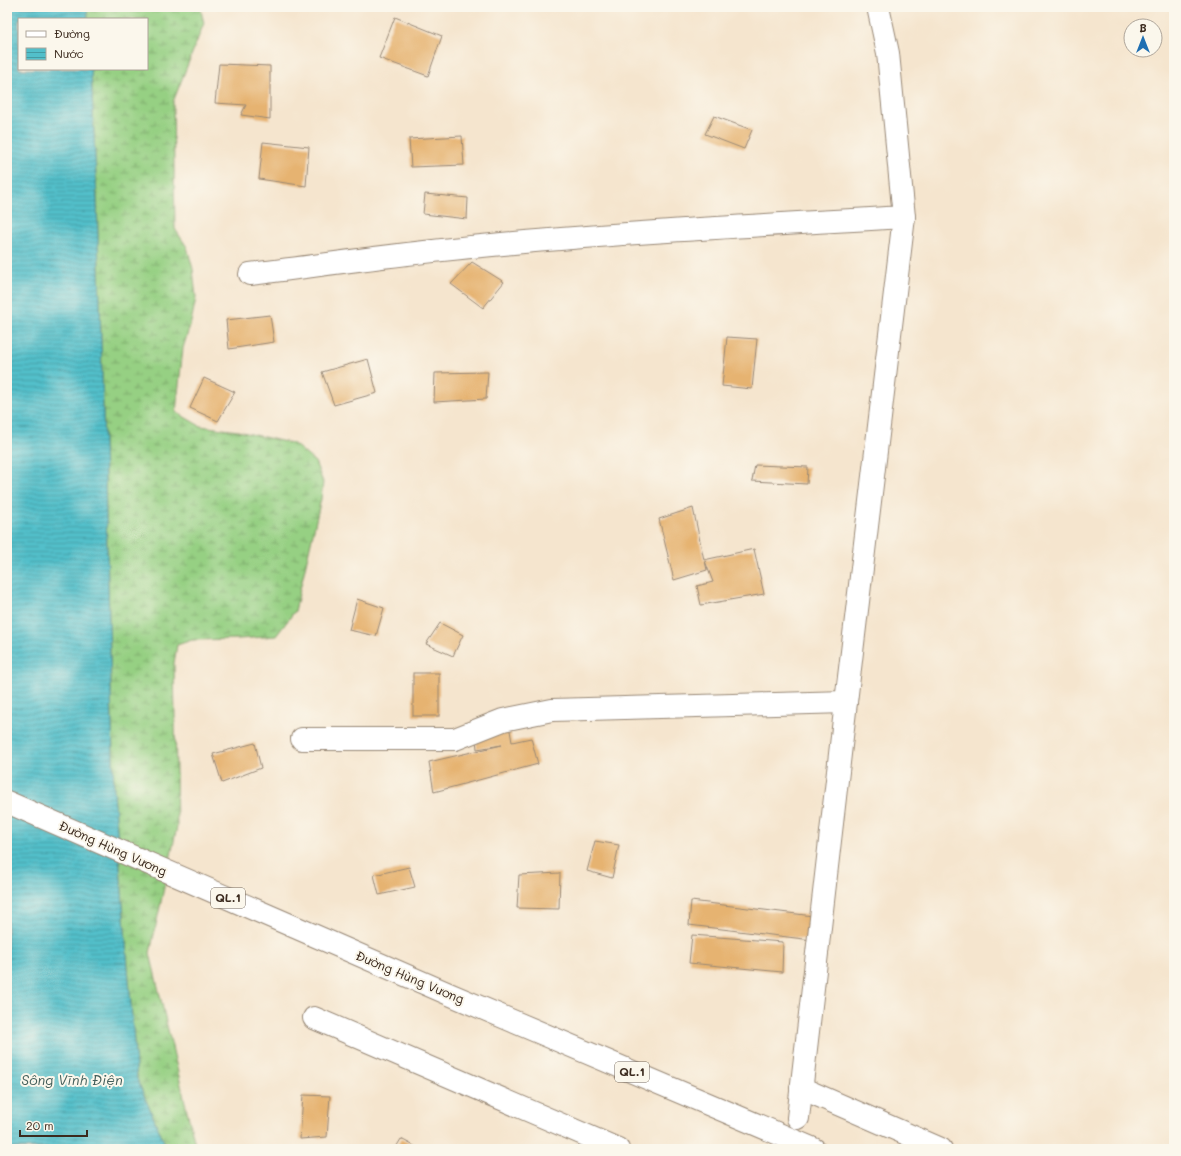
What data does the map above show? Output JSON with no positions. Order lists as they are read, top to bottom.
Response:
{
  "streets": {
    "main road": ["Đường Hùng Vương", "QL.1"]
  },
  "water": ["Sông Vĩnh Điện"],
  "legend": ["Đường", "Nước"],
  "scale_bar": "20 m",
  "north": "top"
}
